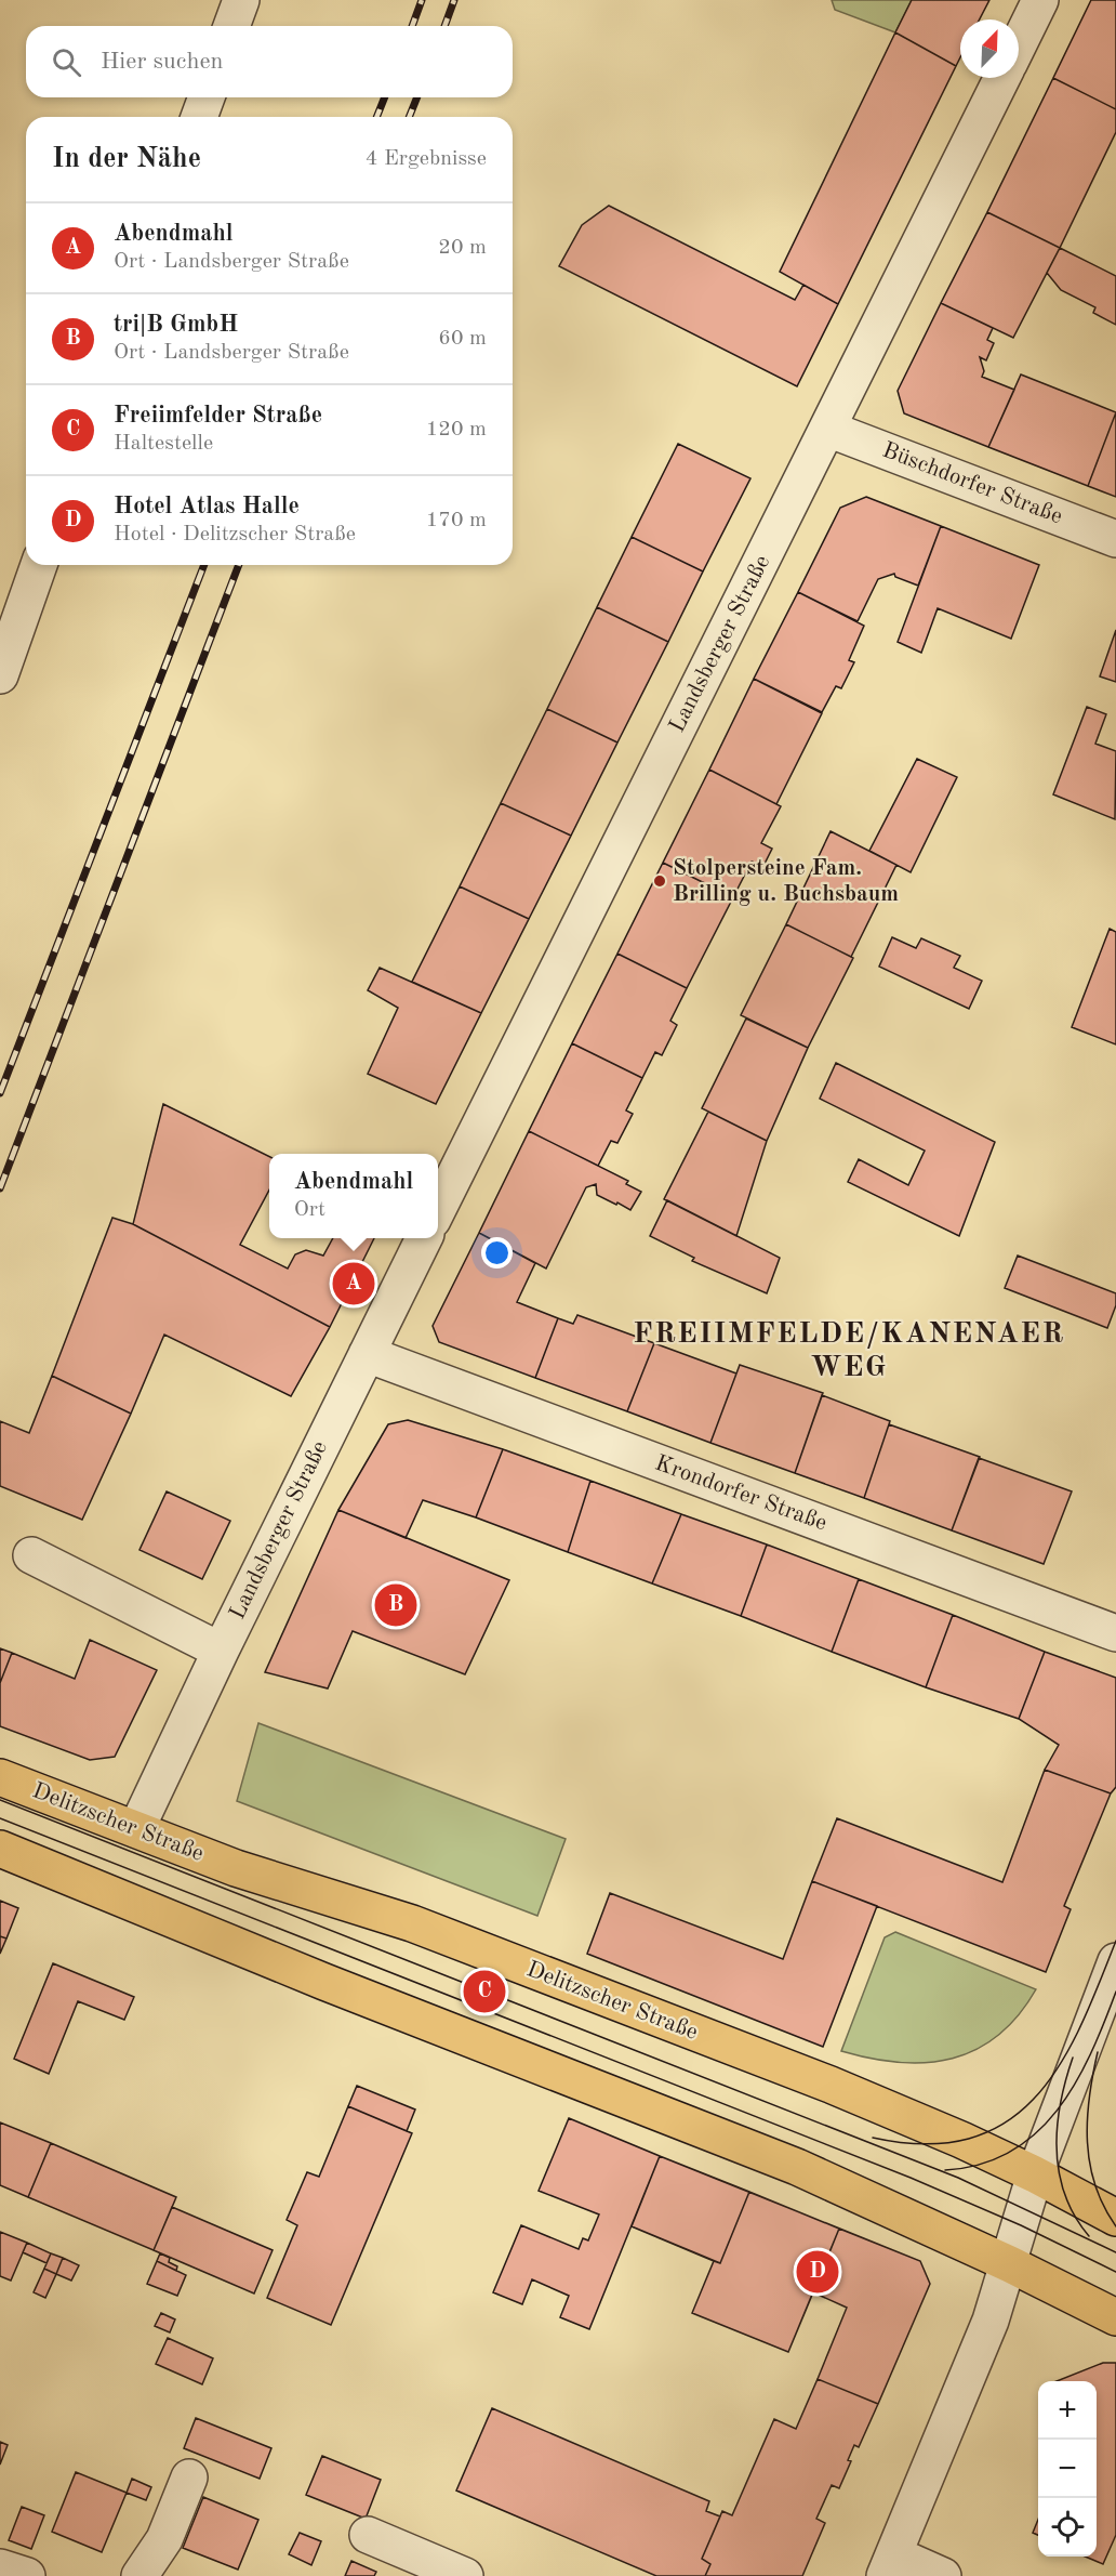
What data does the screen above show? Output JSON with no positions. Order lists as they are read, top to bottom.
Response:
{
  "streets": {
    "main road": ["Delitzscher Straße"],
    "street": ["Büschdorfer Straße", "Landsberger Straße", "Krondorfer Straße"]
  },
  "crossings": [
    ["Büschdorfer Straße", "Landsberger Straße"],
    ["Landsberger Straße", "Krondorfer Straße"],
    ["Landsberger Straße", "Delitzscher Straße"]
  ],
  "districts": ["FREIIMFELDE/KANENAER WEG"],
  "places": ["Stolpersteine Fam. Brilling u. Buchsbaum"],
  "north": "top right",
  "page": {
    "search": "Hier suchen",
    "heading": ["In der Nähe", "4 Ergebnisse"],
    "list": [
      {
        "mark": "A",
        "name": "Abendmahl",
        "note": "Ort · Landsberger Straße",
        "value": "20 m"
      },
      {
        "mark": "B",
        "name": "tri|B GmbH",
        "note": "Ort · Landsberger Straße",
        "value": "60 m"
      },
      {
        "mark": "C",
        "name": "Freiimfelder Straße",
        "note": "Haltestelle",
        "value": "120 m"
      },
      {
        "mark": "D",
        "name": "Hotel Atlas Halle",
        "note": "Hotel · Delitzscher Straße",
        "value": "170 m"
      }
    ],
    "popup": ["Abendmahl", "Ort"],
    "pins": [
      "A",
      "B",
      "C",
      "D"
    ],
    "map_buttons": ["+", "−"]
  }
}
